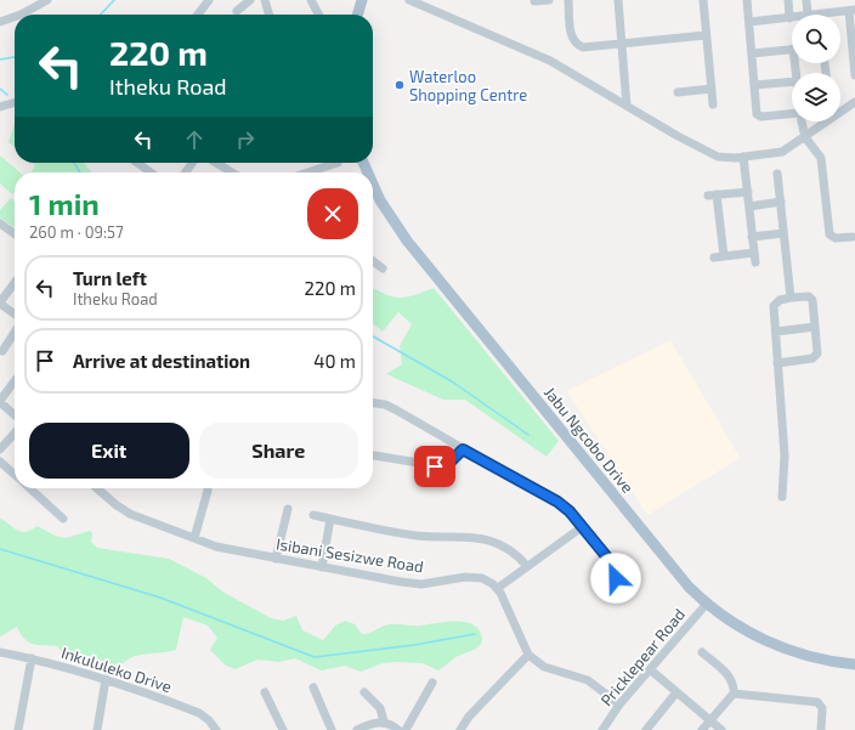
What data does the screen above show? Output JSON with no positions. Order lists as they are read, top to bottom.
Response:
{
  "streets": {
    "main road": ["Jabu Ngcobo Drive"],
    "street": ["Isibani Sesizwe Road", "Pricklepear Road", "Inkululeko Drive"]
  },
  "crossings": [
    ["Jabu Ngcobo Drive", "Pricklepear Road"]
  ],
  "places": ["Waterloo Shopping Centre"],
  "page": {
    "turn": ["220 m", "Itheku Road"],
    "heading": ["1 min", "260 m · 09:57"],
    "list": [
      {
        "name": "Turn left",
        "note": "Itheku Road",
        "value": "220 m"
      },
      {
        "name": "Arrive at destination",
        "value": "40 m"
      }
    ],
    "buttons": ["Exit", "Share"]
  }
}
